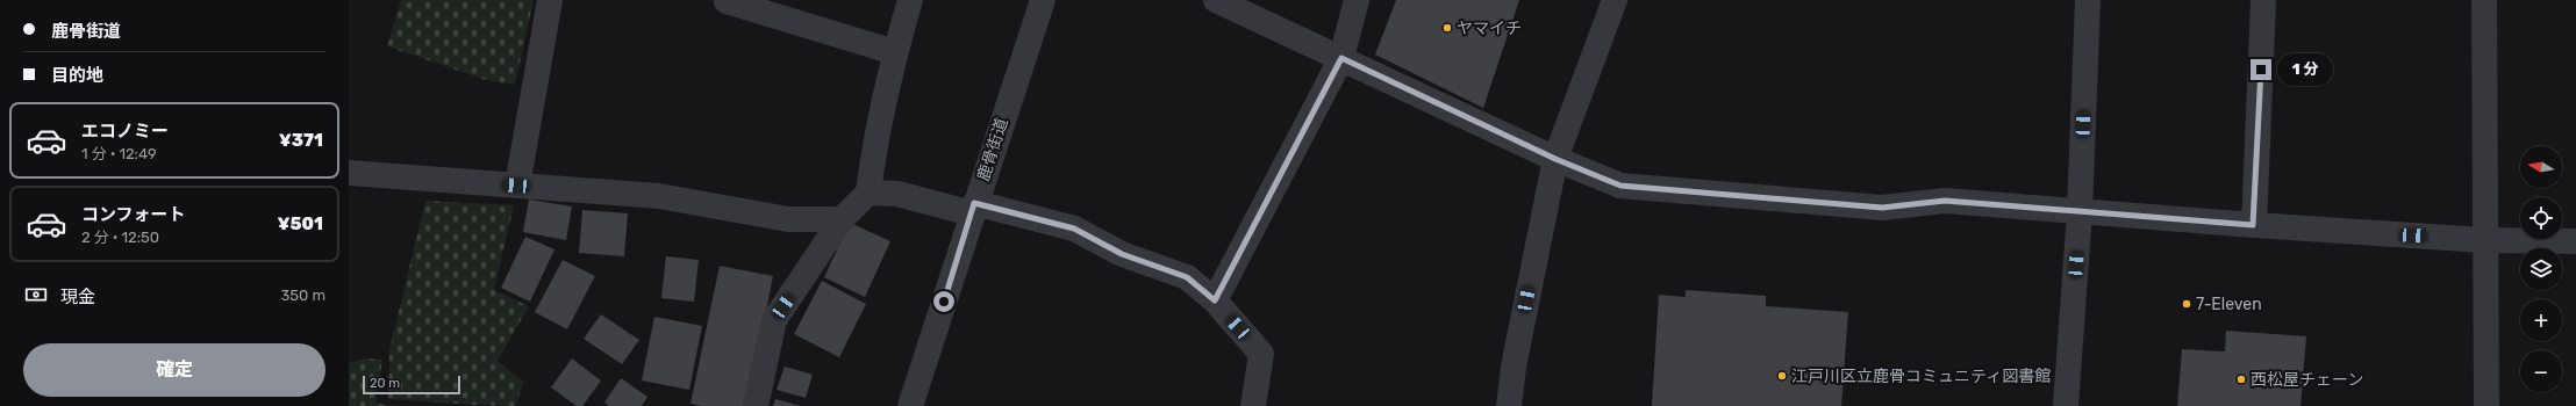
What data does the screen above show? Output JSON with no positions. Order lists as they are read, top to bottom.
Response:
{
  "streets": {
    "street": ["鹿骨街道"]
  },
  "places": [
    "ヤマイチ",
    "7-Eleven",
    "江戸川区立鹿骨コミュニティ図書館",
    "西松屋チェーン"
  ],
  "scale_bar": "20 m",
  "north": "left",
  "page": {
    "banner": ["鹿骨街道", "目的地"],
    "bubble": "1 分",
    "list": [
      {
        "name": "エコノミー",
        "note": "1 分 · 12:49",
        "value": "¥371"
      },
      {
        "name": "コンフォート",
        "note": "2 分 · 12:50",
        "value": "¥501"
      }
    ],
    "map_buttons": ["+", "−"],
    "pay": ["現金", "350 m"],
    "buttons": "確定",
    "scale": "20 m"
  }
}
